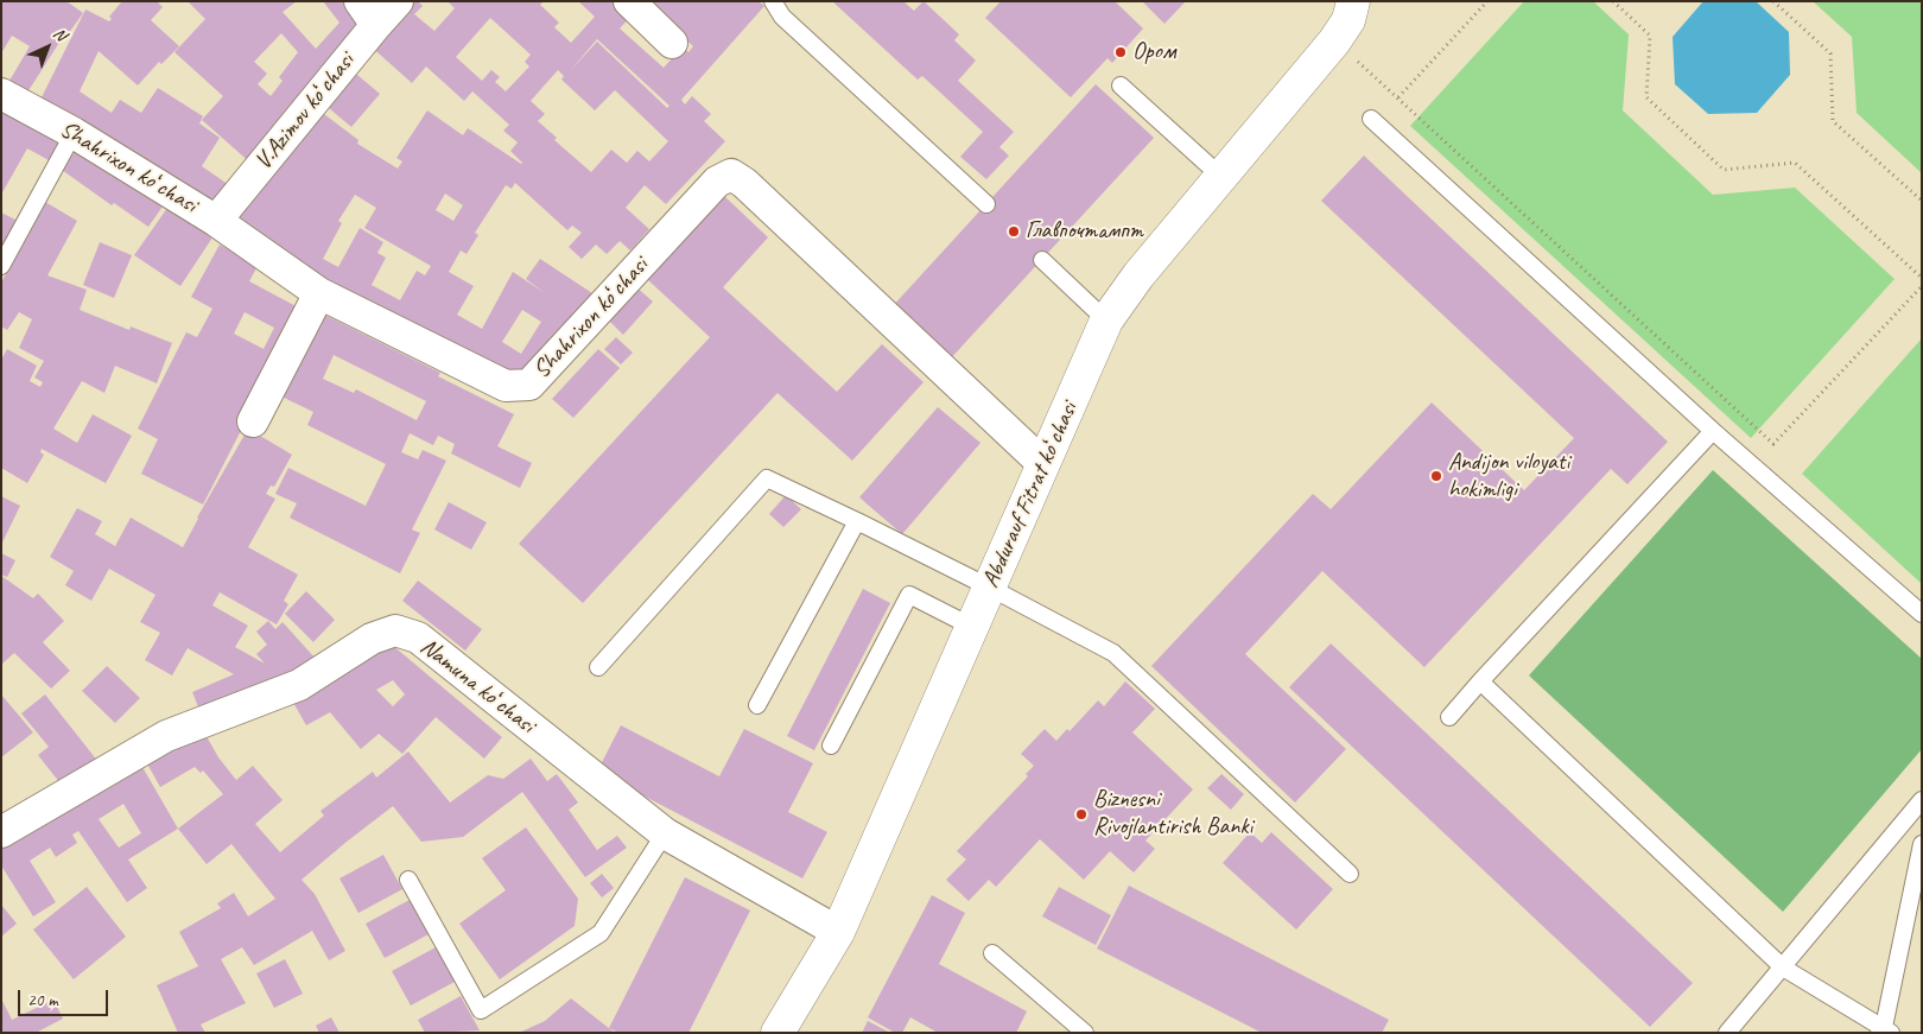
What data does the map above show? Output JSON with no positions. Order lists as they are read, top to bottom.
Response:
{
  "streets": {
    "main road": ["Abdurauf Fitrat koʻchasi"],
    "street": ["V.Аzimov koʻchasi", "Shahrixon koʻchasi", "Namuna koʻchasi"]
  },
  "crossings": [
    ["V.Аzimov koʻchasi", "Shahrixon koʻchasi"],
    ["Shahrixon koʻchasi", "Abdurauf Fitrat koʻchasi"],
    ["Abdurauf Fitrat koʻchasi", "Namuna koʻchasi"]
  ],
  "places": [
    "Ором",
    "Главпочтампт",
    "Andijon vilоyati hоkimligi",
    "Biznesni Rivojlantirish Banki"
  ],
  "scale_bar": "20 m",
  "north": "top right"
}
